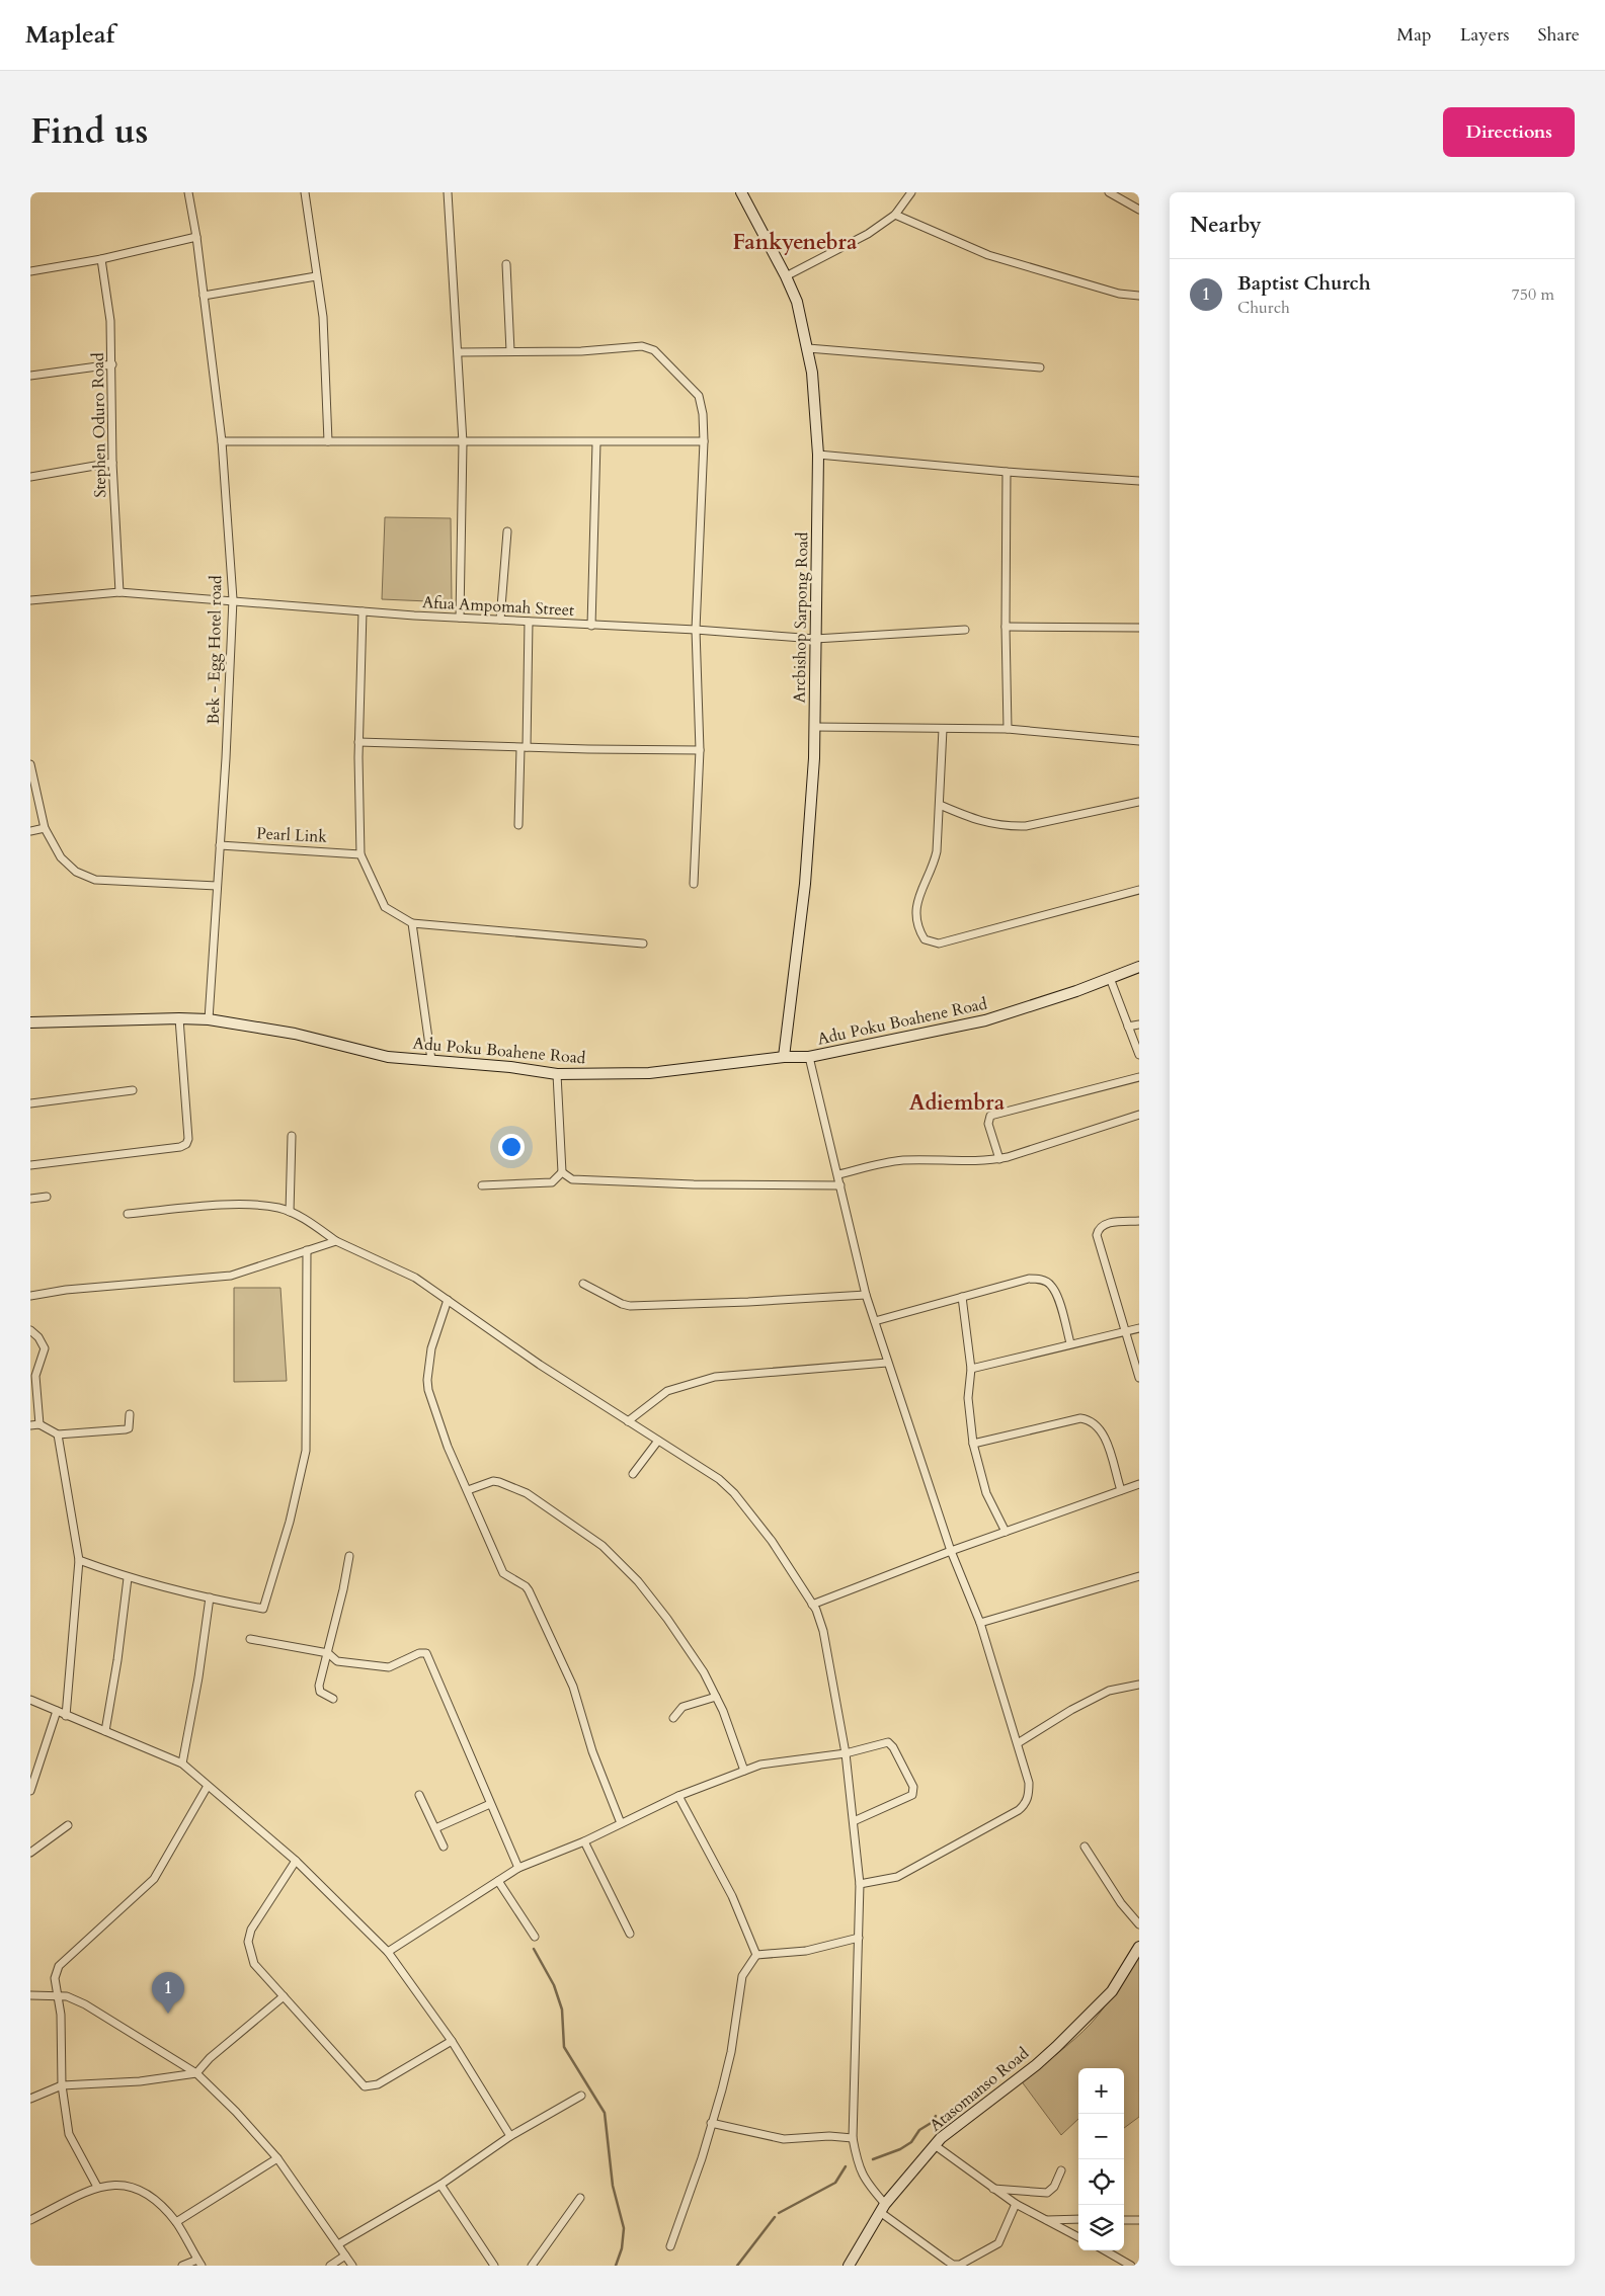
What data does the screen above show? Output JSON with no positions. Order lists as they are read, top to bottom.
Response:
{
  "streets": {
    "street": [
      "Stephen Oduro Road",
      "Afua Ampomah Street",
      "Arcbishop Sarpong Road",
      "Bek - Egg Hotel road",
      "Pearl Link",
      "Adu Poku Boahene Road",
      "Atasomanso Road"
    ]
  },
  "crossings": [
    ["Stephen Oduro Road", "Afua Ampomah Street"],
    ["Afua Ampomah Street", "Arcbishop Sarpong Road"],
    ["Afua Ampomah Street", "Bek - Egg Hotel road"],
    ["Arcbishop Sarpong Road", "Adu Poku Boahene Road"],
    ["Bek - Egg Hotel road", "Pearl Link"],
    ["Bek - Egg Hotel road", "Adu Poku Boahene Road"]
  ],
  "districts": ["Fankyenebra", "Adiembra"],
  "page": {
    "header": "Mapleaf",
    "nav": ["Map", "Layers", "Share"],
    "title": "Find us",
    "buttons": "Directions",
    "heading": "Nearby",
    "list": [
      {
        "mark": "1",
        "name": "Baptist Church",
        "note": "Church",
        "value": "750 m"
      }
    ],
    "pins": "1",
    "map_buttons": ["+", "−"]
  }
}
